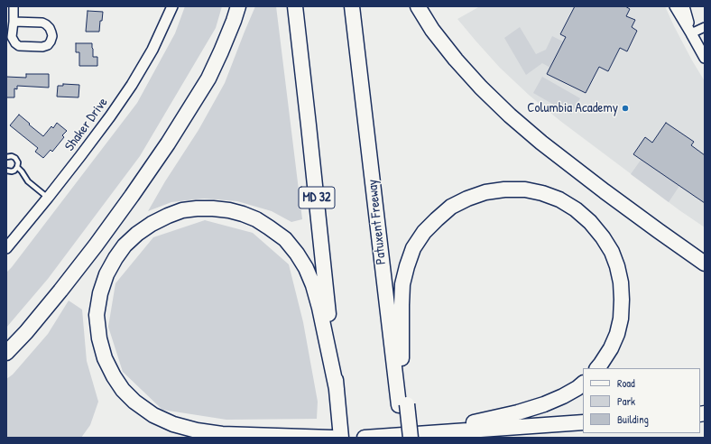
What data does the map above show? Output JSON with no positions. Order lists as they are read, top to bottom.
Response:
{
  "streets": {
    "highway": ["MD 32", "Patuxent Freeway"],
    "street": ["Shaker Drive"]
  },
  "places": ["Columbia Academy"],
  "legend": ["Road", "Park", "Building"]
}
